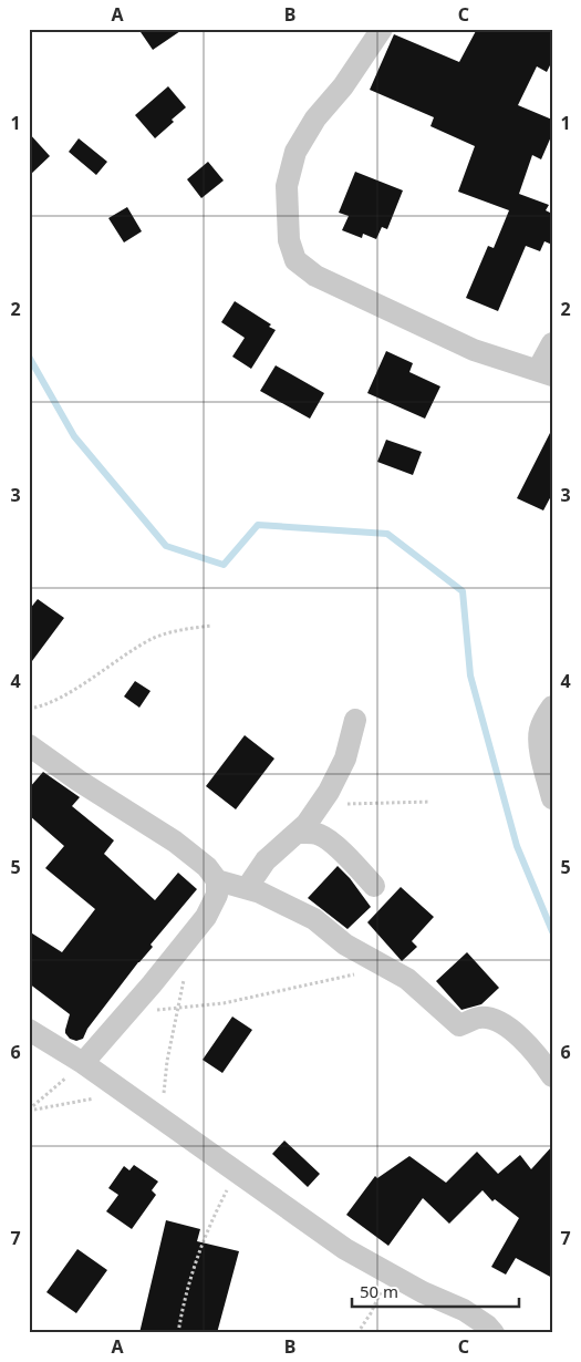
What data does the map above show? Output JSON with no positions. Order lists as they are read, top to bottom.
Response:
{
  "scale_bar": "50 m",
  "grid": {
    "columns": ["A", "B", "C"],
    "rows": [
      "1",
      "2",
      "3",
      "4",
      "5",
      "6",
      "7"
    ]
  }
}
